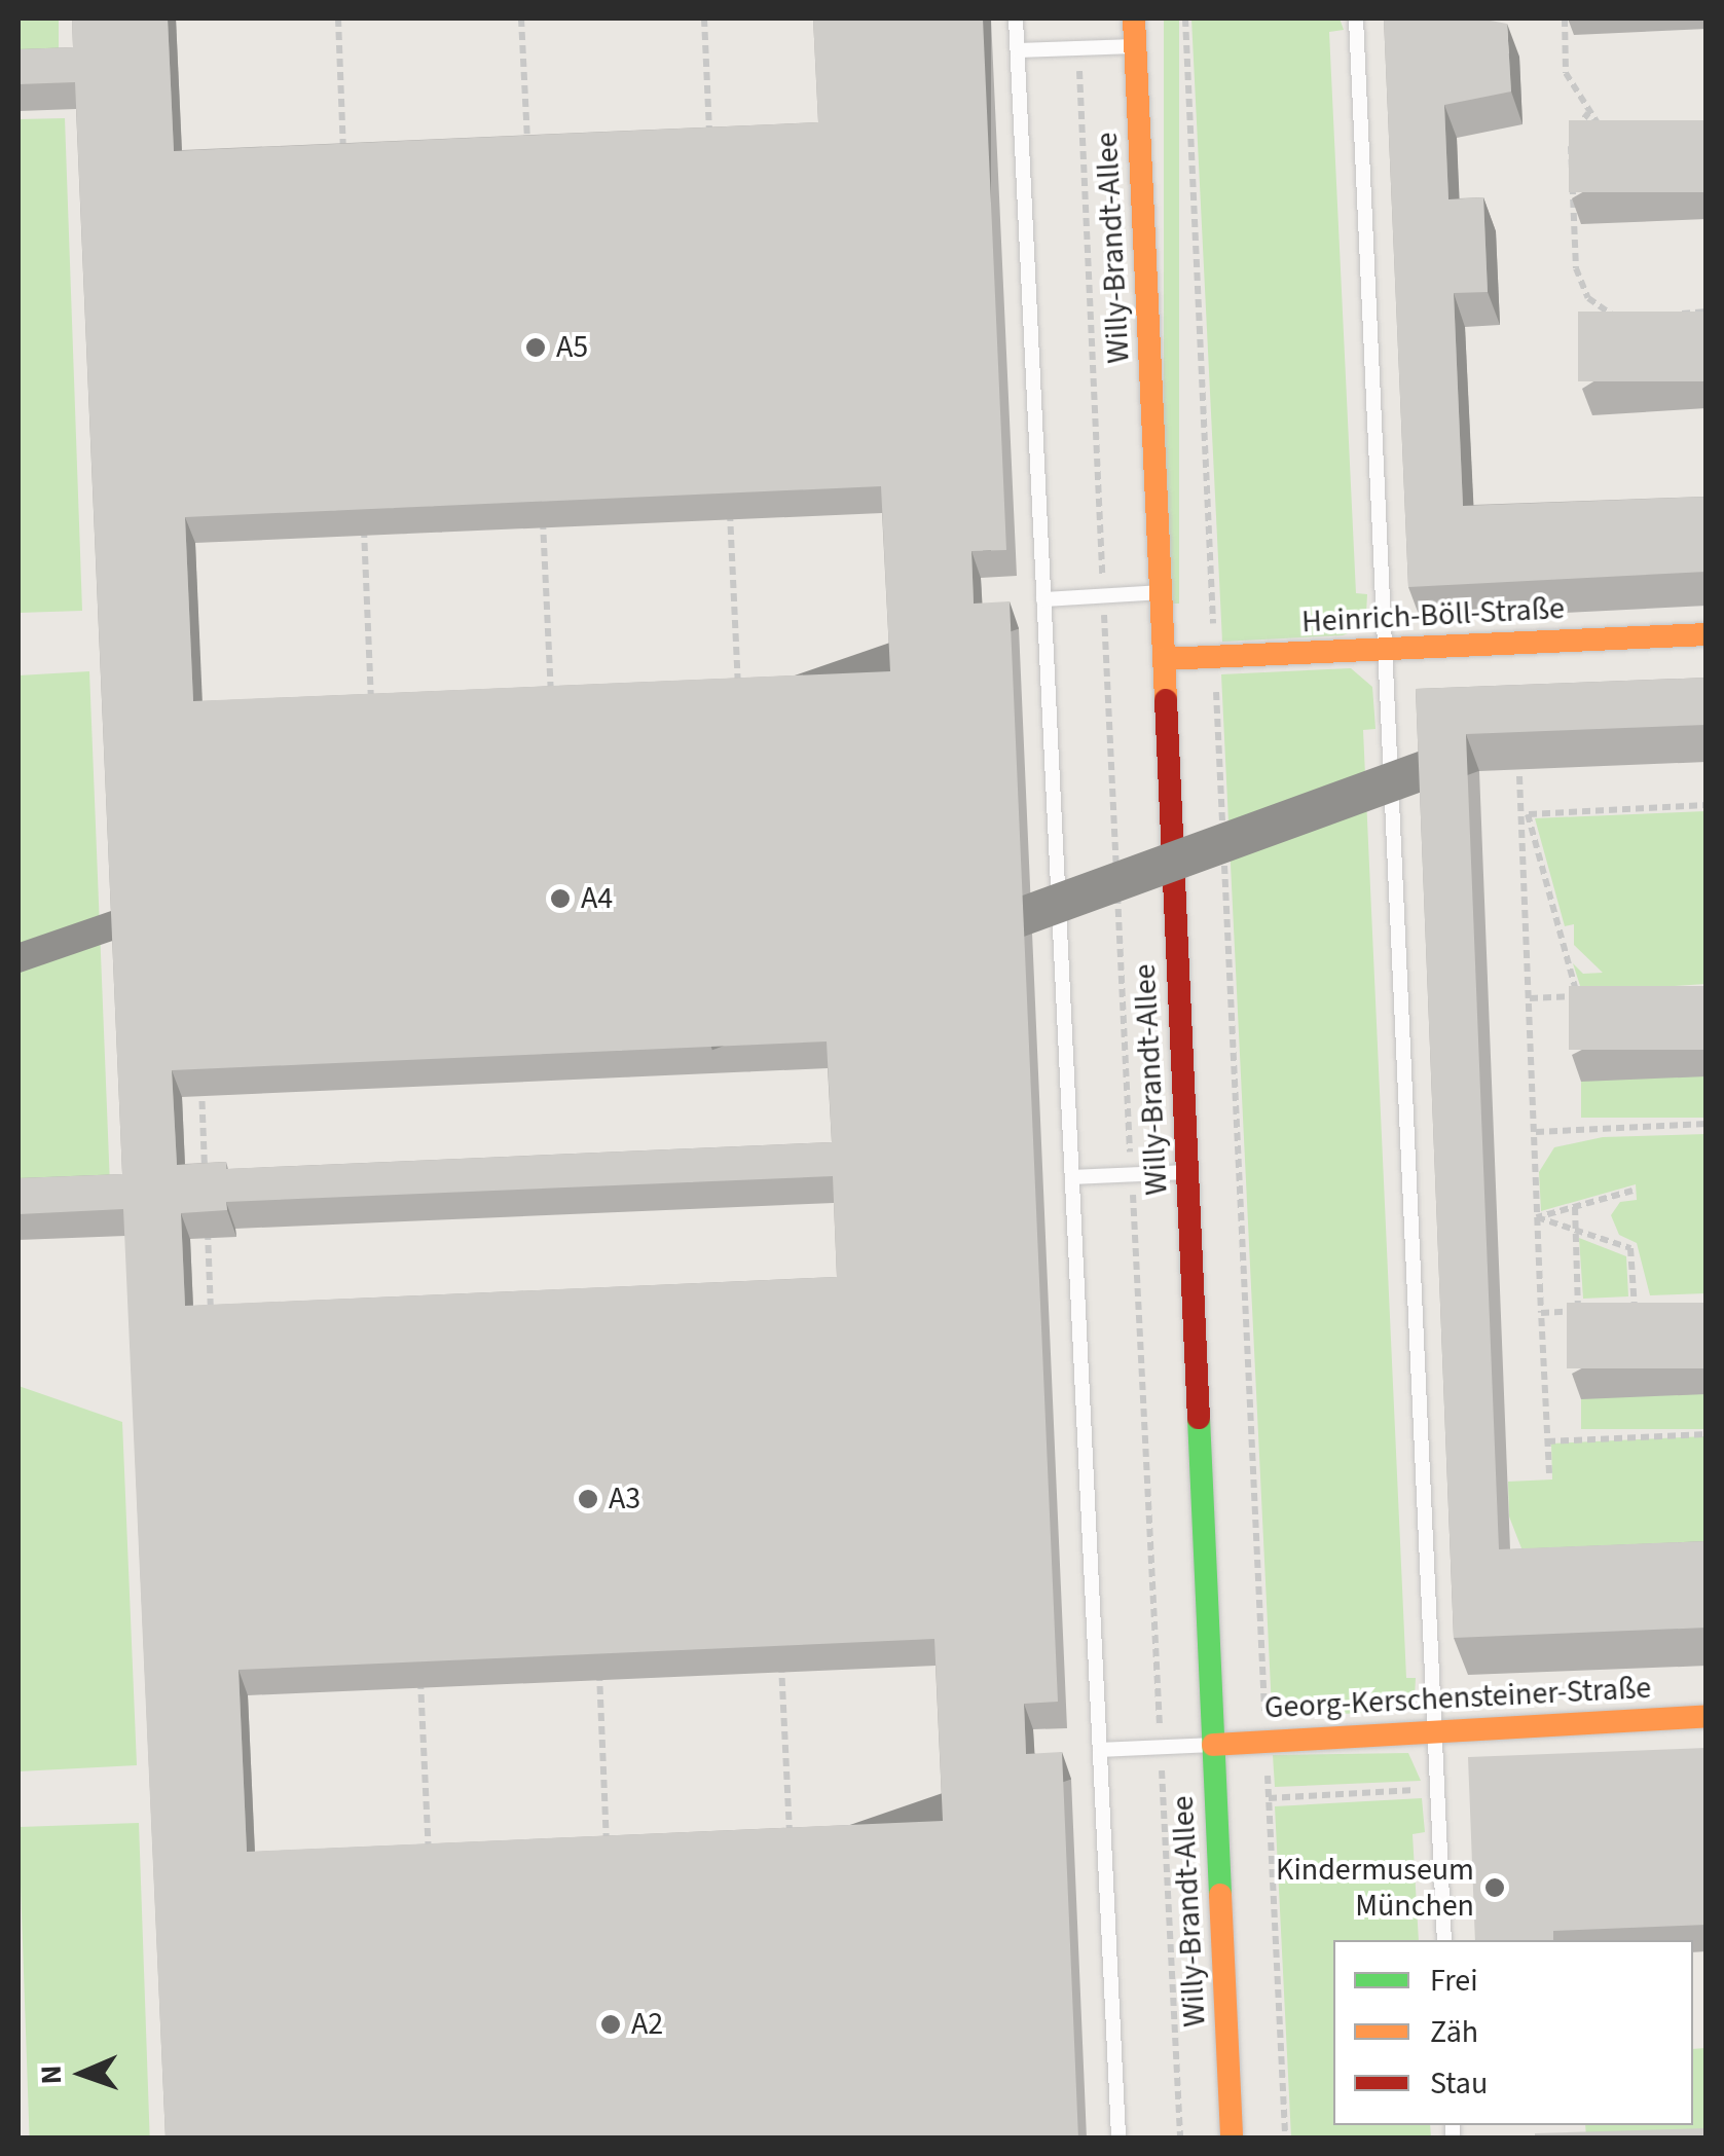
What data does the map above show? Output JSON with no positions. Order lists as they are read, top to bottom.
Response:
{
  "streets": {
    "main road": ["Willy-Brandt-Allee", "Heinrich-Böll-Straße", "Georg-Kerschensteiner-Straße"]
  },
  "crossings": [
    ["Willy-Brandt-Allee", "Heinrich-Böll-Straße"],
    ["Willy-Brandt-Allee", "Georg-Kerschensteiner-Straße"]
  ],
  "places": [
    "A5",
    "A4",
    "A3",
    "Kindermuseum München",
    "A2"
  ],
  "legend": ["Frei", "Zäh", "Stau"],
  "north": "left"
}
